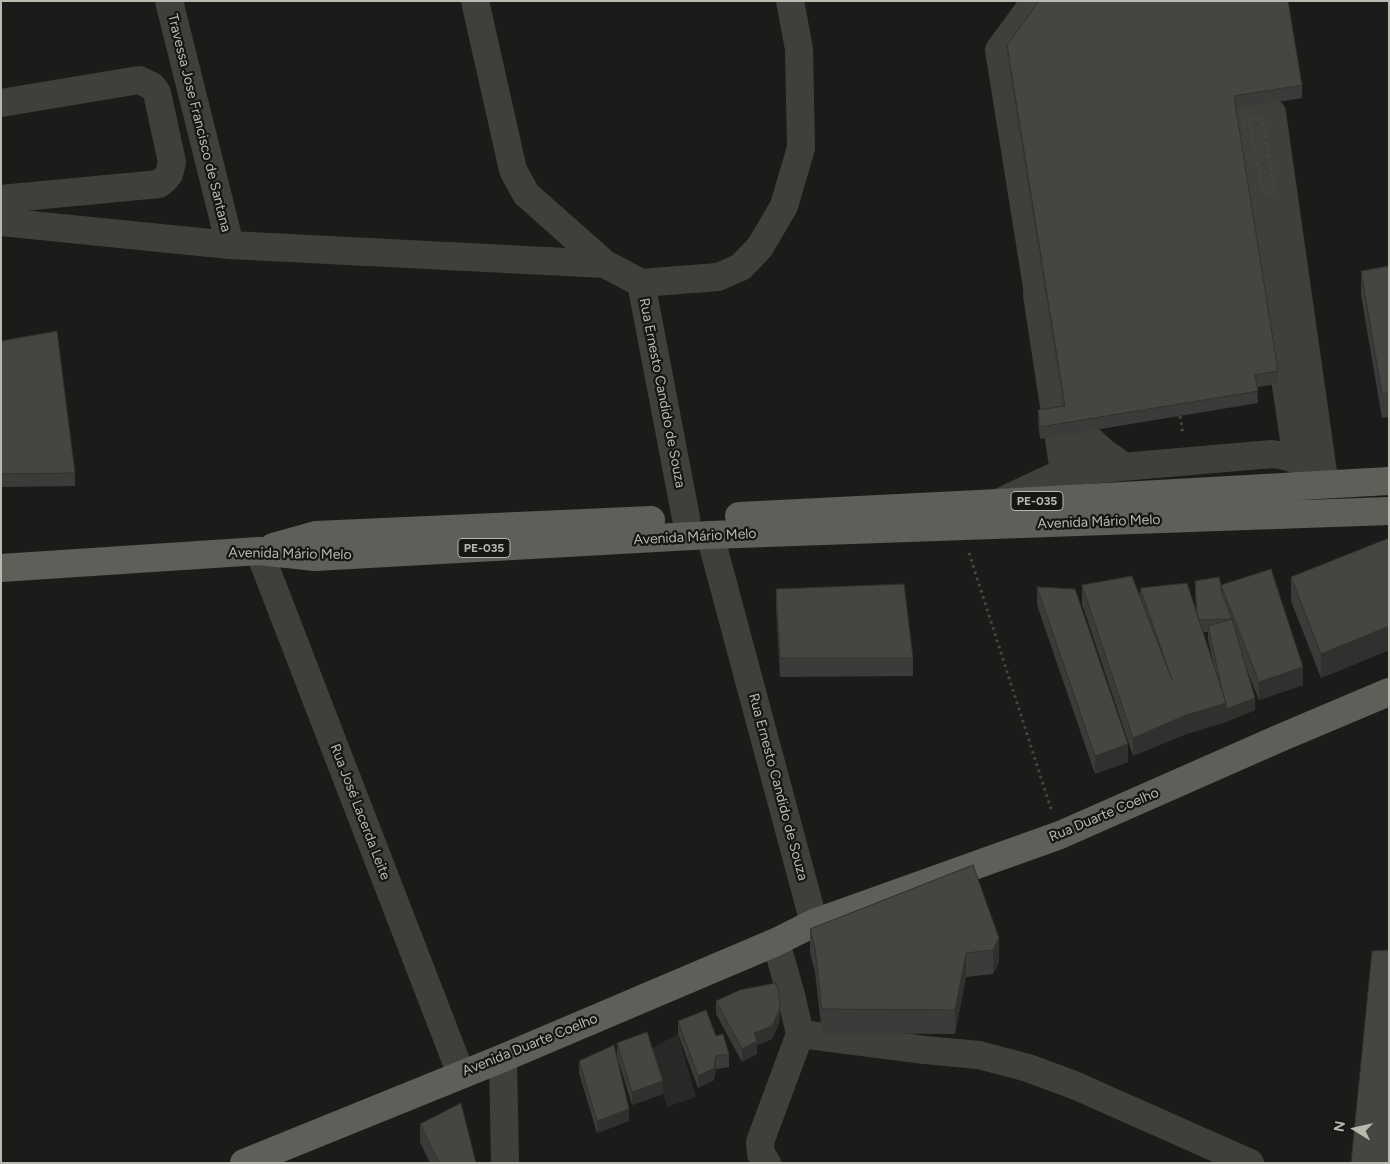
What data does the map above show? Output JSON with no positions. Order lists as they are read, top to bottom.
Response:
{
  "streets": {
    "main road": [
      "PE-035",
      "Avenida Mário Melo",
      "Rua Duarte Coelho",
      "Avenida Duarte Coelho"
    ],
    "street": ["Travessa Jose Francisco de Santana", "Rua Ernesto Candido de Souza", "Rua José Lacerda Leite"]
  },
  "crossings": [
    ["Rua Ernesto Candido de Souza", "PE-035"],
    ["Rua Ernesto Candido de Souza", "Avenida Mário Melo"],
    ["Rua Ernesto Candido de Souza", "Rua Duarte Coelho"],
    ["Rua Ernesto Candido de Souza", "Avenida Duarte Coelho"],
    ["PE-035", "Avenida Mário Melo"],
    ["PE-035", "Rua José Lacerda Leite"],
    ["Avenida Mário Melo", "Rua José Lacerda Leite"],
    ["Rua José Lacerda Leite", "Avenida Duarte Coelho"],
    ["Rua Duarte Coelho", "Avenida Duarte Coelho"]
  ],
  "north": "left"
}
